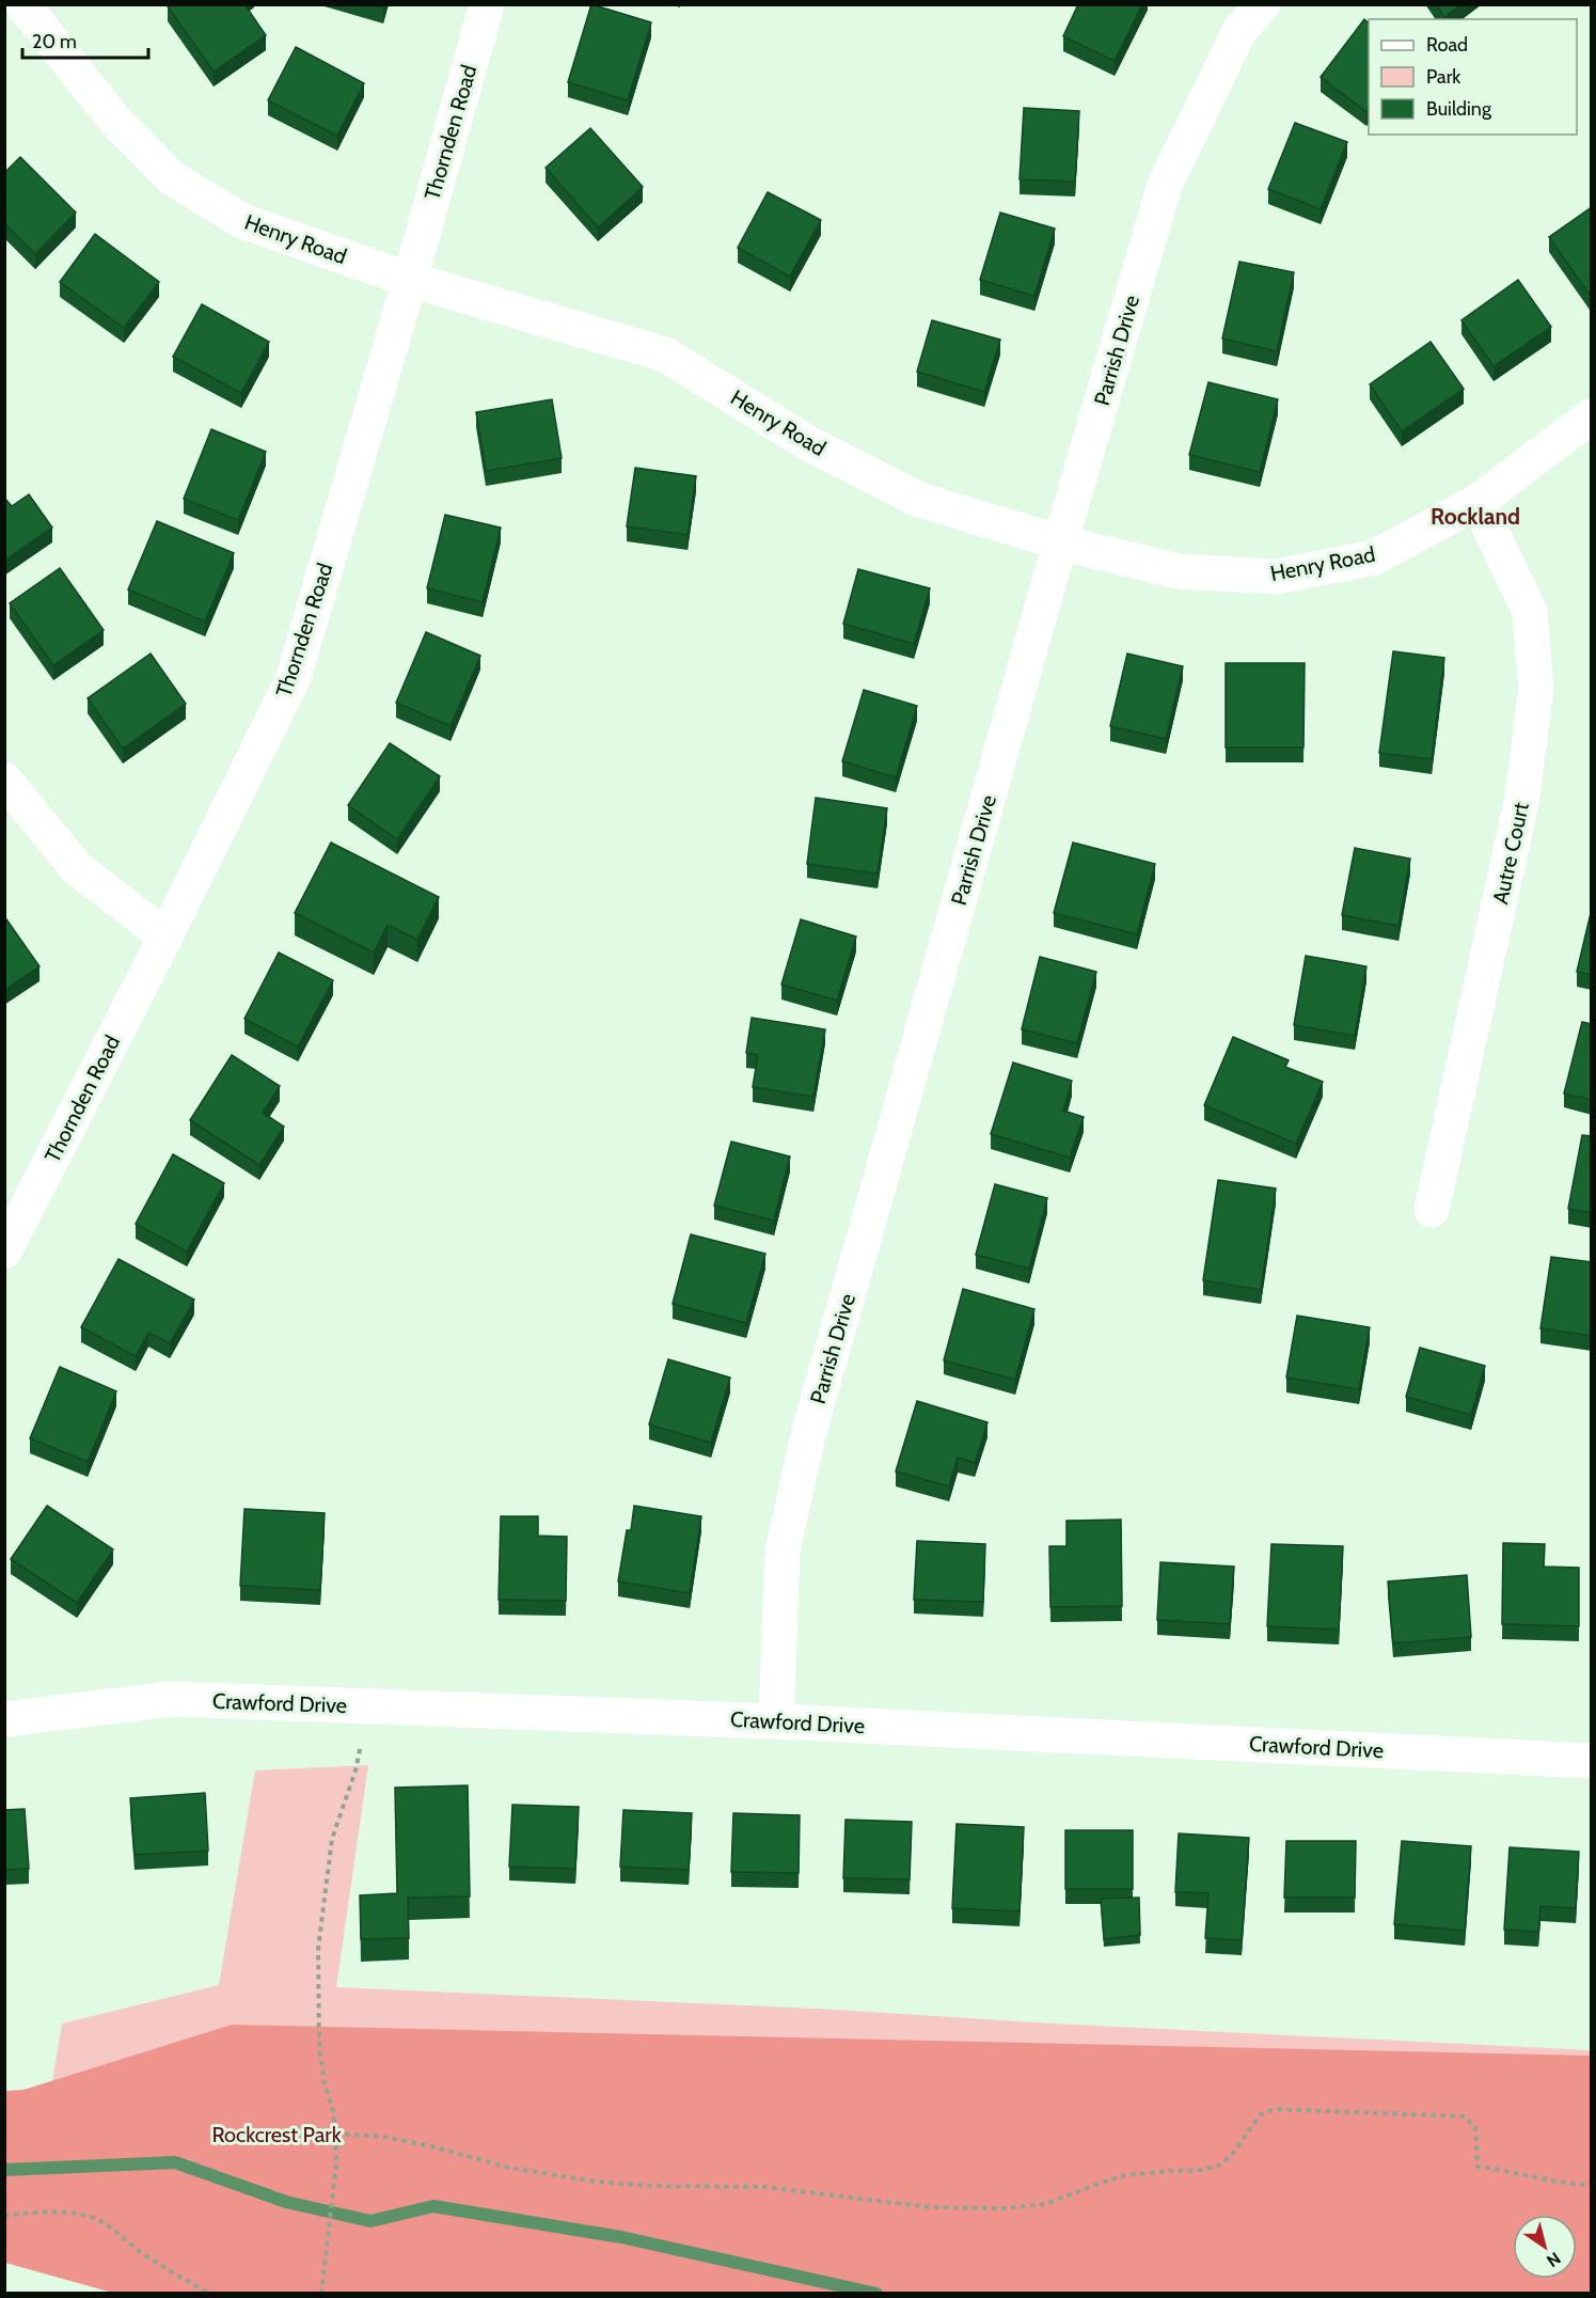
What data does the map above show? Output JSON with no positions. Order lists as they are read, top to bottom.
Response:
{
  "streets": {
    "street": [
      "Thornden Road",
      "Henry Road",
      "Parrish Drive",
      "Autre Court",
      "Crawford Drive"
    ]
  },
  "crossings": [
    ["Thornden Road", "Henry Road"],
    ["Henry Road", "Parrish Drive"],
    ["Henry Road", "Autre Court"],
    ["Parrish Drive", "Crawford Drive"]
  ],
  "districts": ["Rockland"],
  "parks": ["Rockcrest Park"],
  "legend": ["Road", "Park", "Building"],
  "scale_bar": "20 m",
  "north": "bottom right"
}
